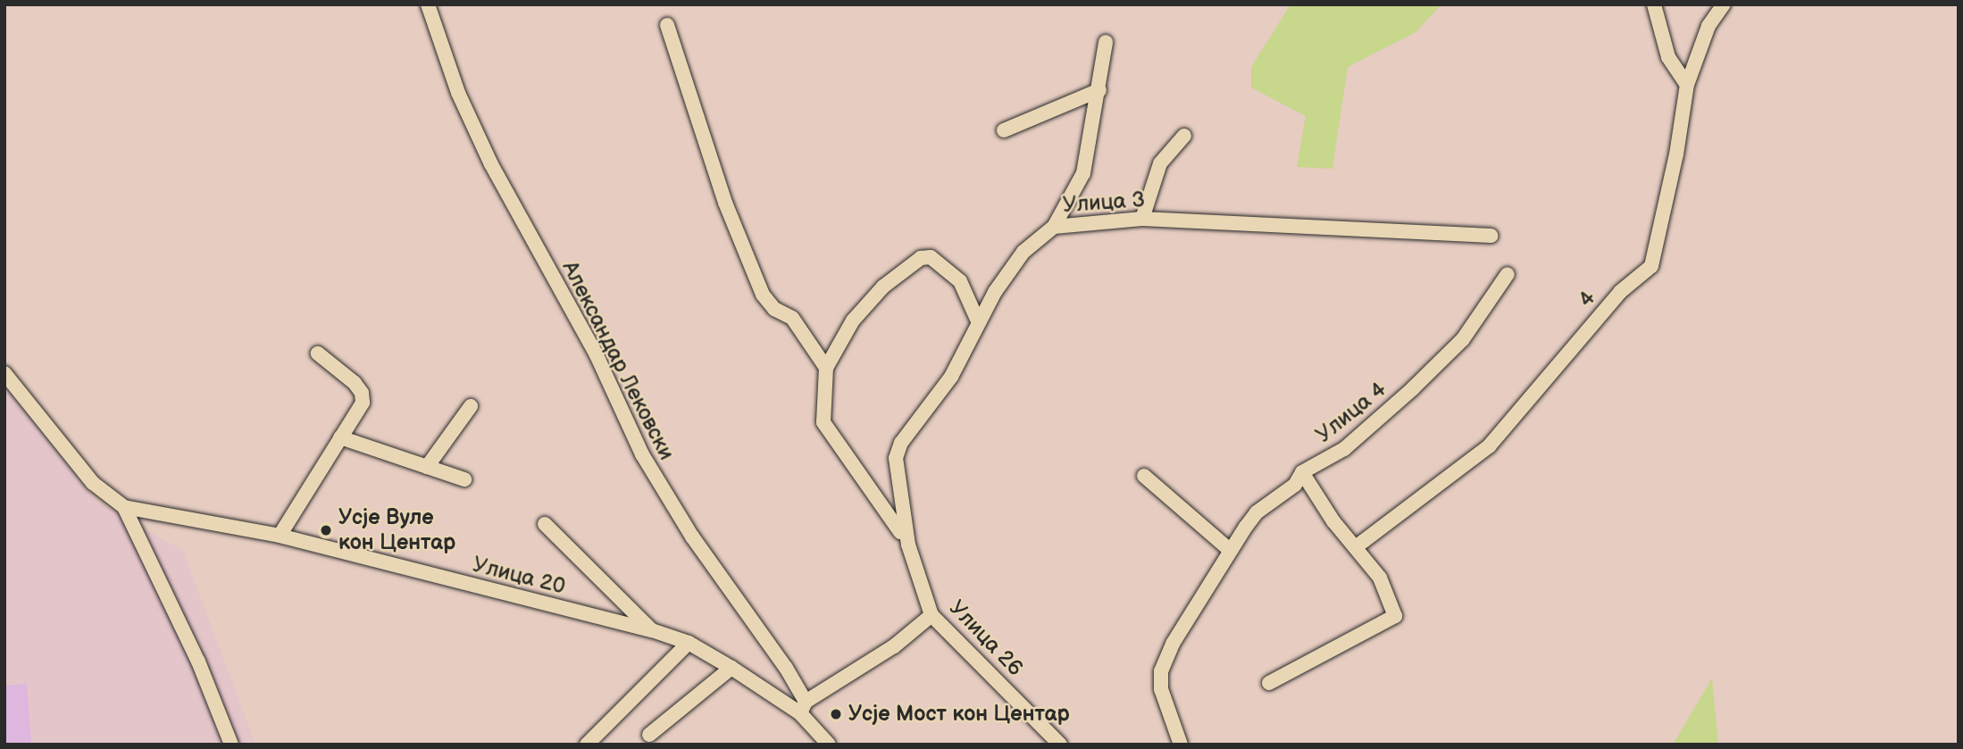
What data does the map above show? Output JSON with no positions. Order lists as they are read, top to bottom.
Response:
{
  "streets": {
    "street": [
      "Улица 3",
      "4",
      "Александар Лековски",
      "Улица 4",
      "Улица 20",
      "Улица 26"
    ]
  },
  "crossings": [
    ["Улица 3", "Улица 26"],
    ["Александар Лековски", "Улица 20"]
  ],
  "places": ["Усје Вуле кон Центар", "Усје Мост кон Центар"]
}
